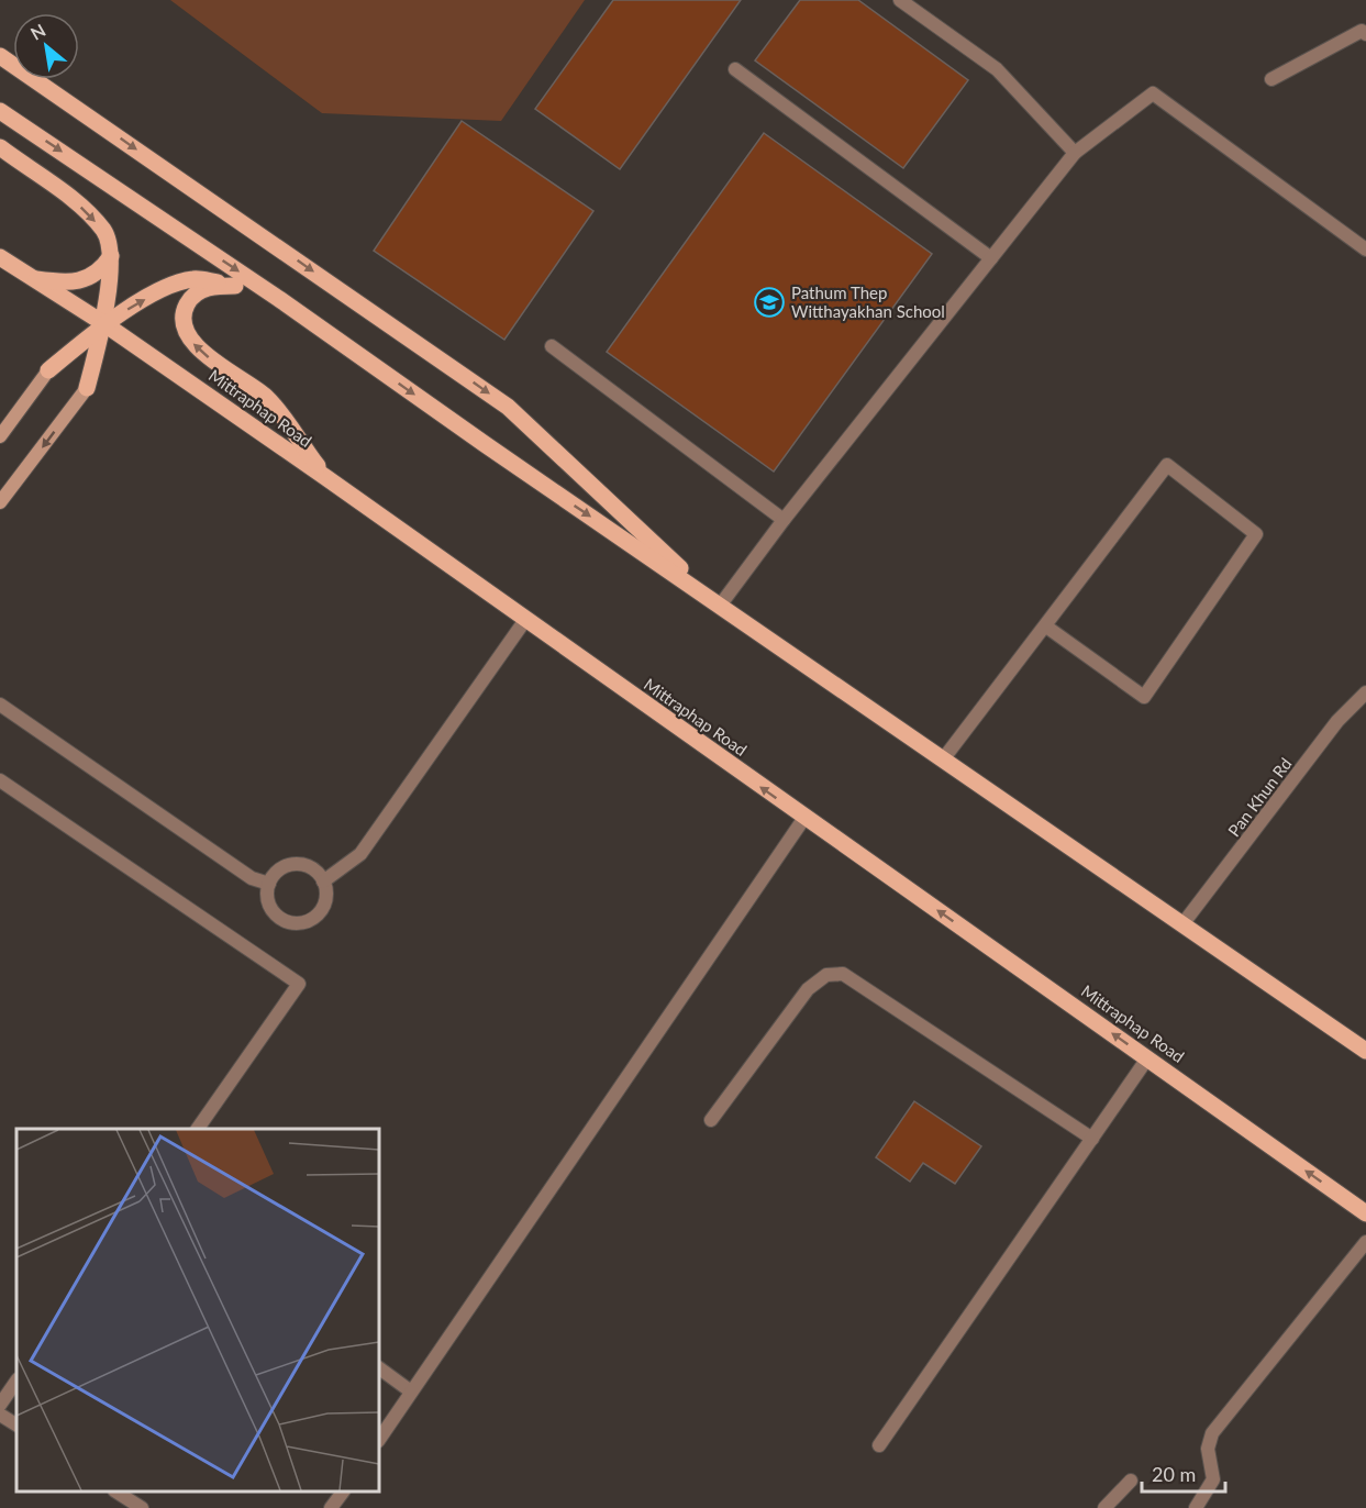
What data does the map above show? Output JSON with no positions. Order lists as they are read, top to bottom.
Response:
{
  "streets": {
    "main road": ["Mittraphap Road"],
    "street": ["Pan Khun Rd"]
  },
  "places": {
    "school or university": ["Pathum Thep Witthayakhan School"]
  },
  "scale_bar": "20 m",
  "north": "top left"
}
